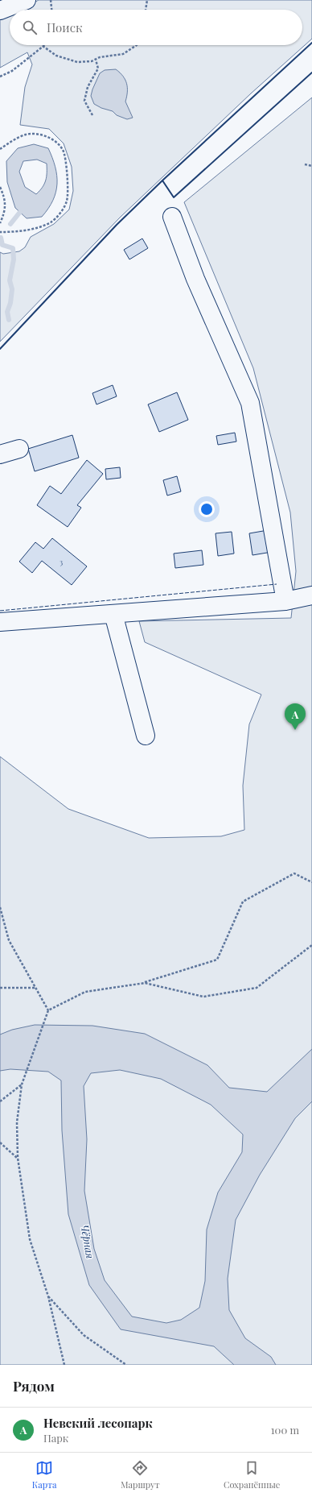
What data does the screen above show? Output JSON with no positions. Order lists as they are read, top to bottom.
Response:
{
  "water": ["Чёрная"],
  "house_numbers": ["3"],
  "page": {
    "search": "Поиск",
    "pins": "A",
    "heading": "Рядом",
    "list": [
      {
        "mark": "A",
        "name": "Невский лесопарк",
        "note": "Парк",
        "value": "100 m"
      }
    ],
    "nav": ["Карта", "Маршрут", "Сохранённые"]
  }
}
